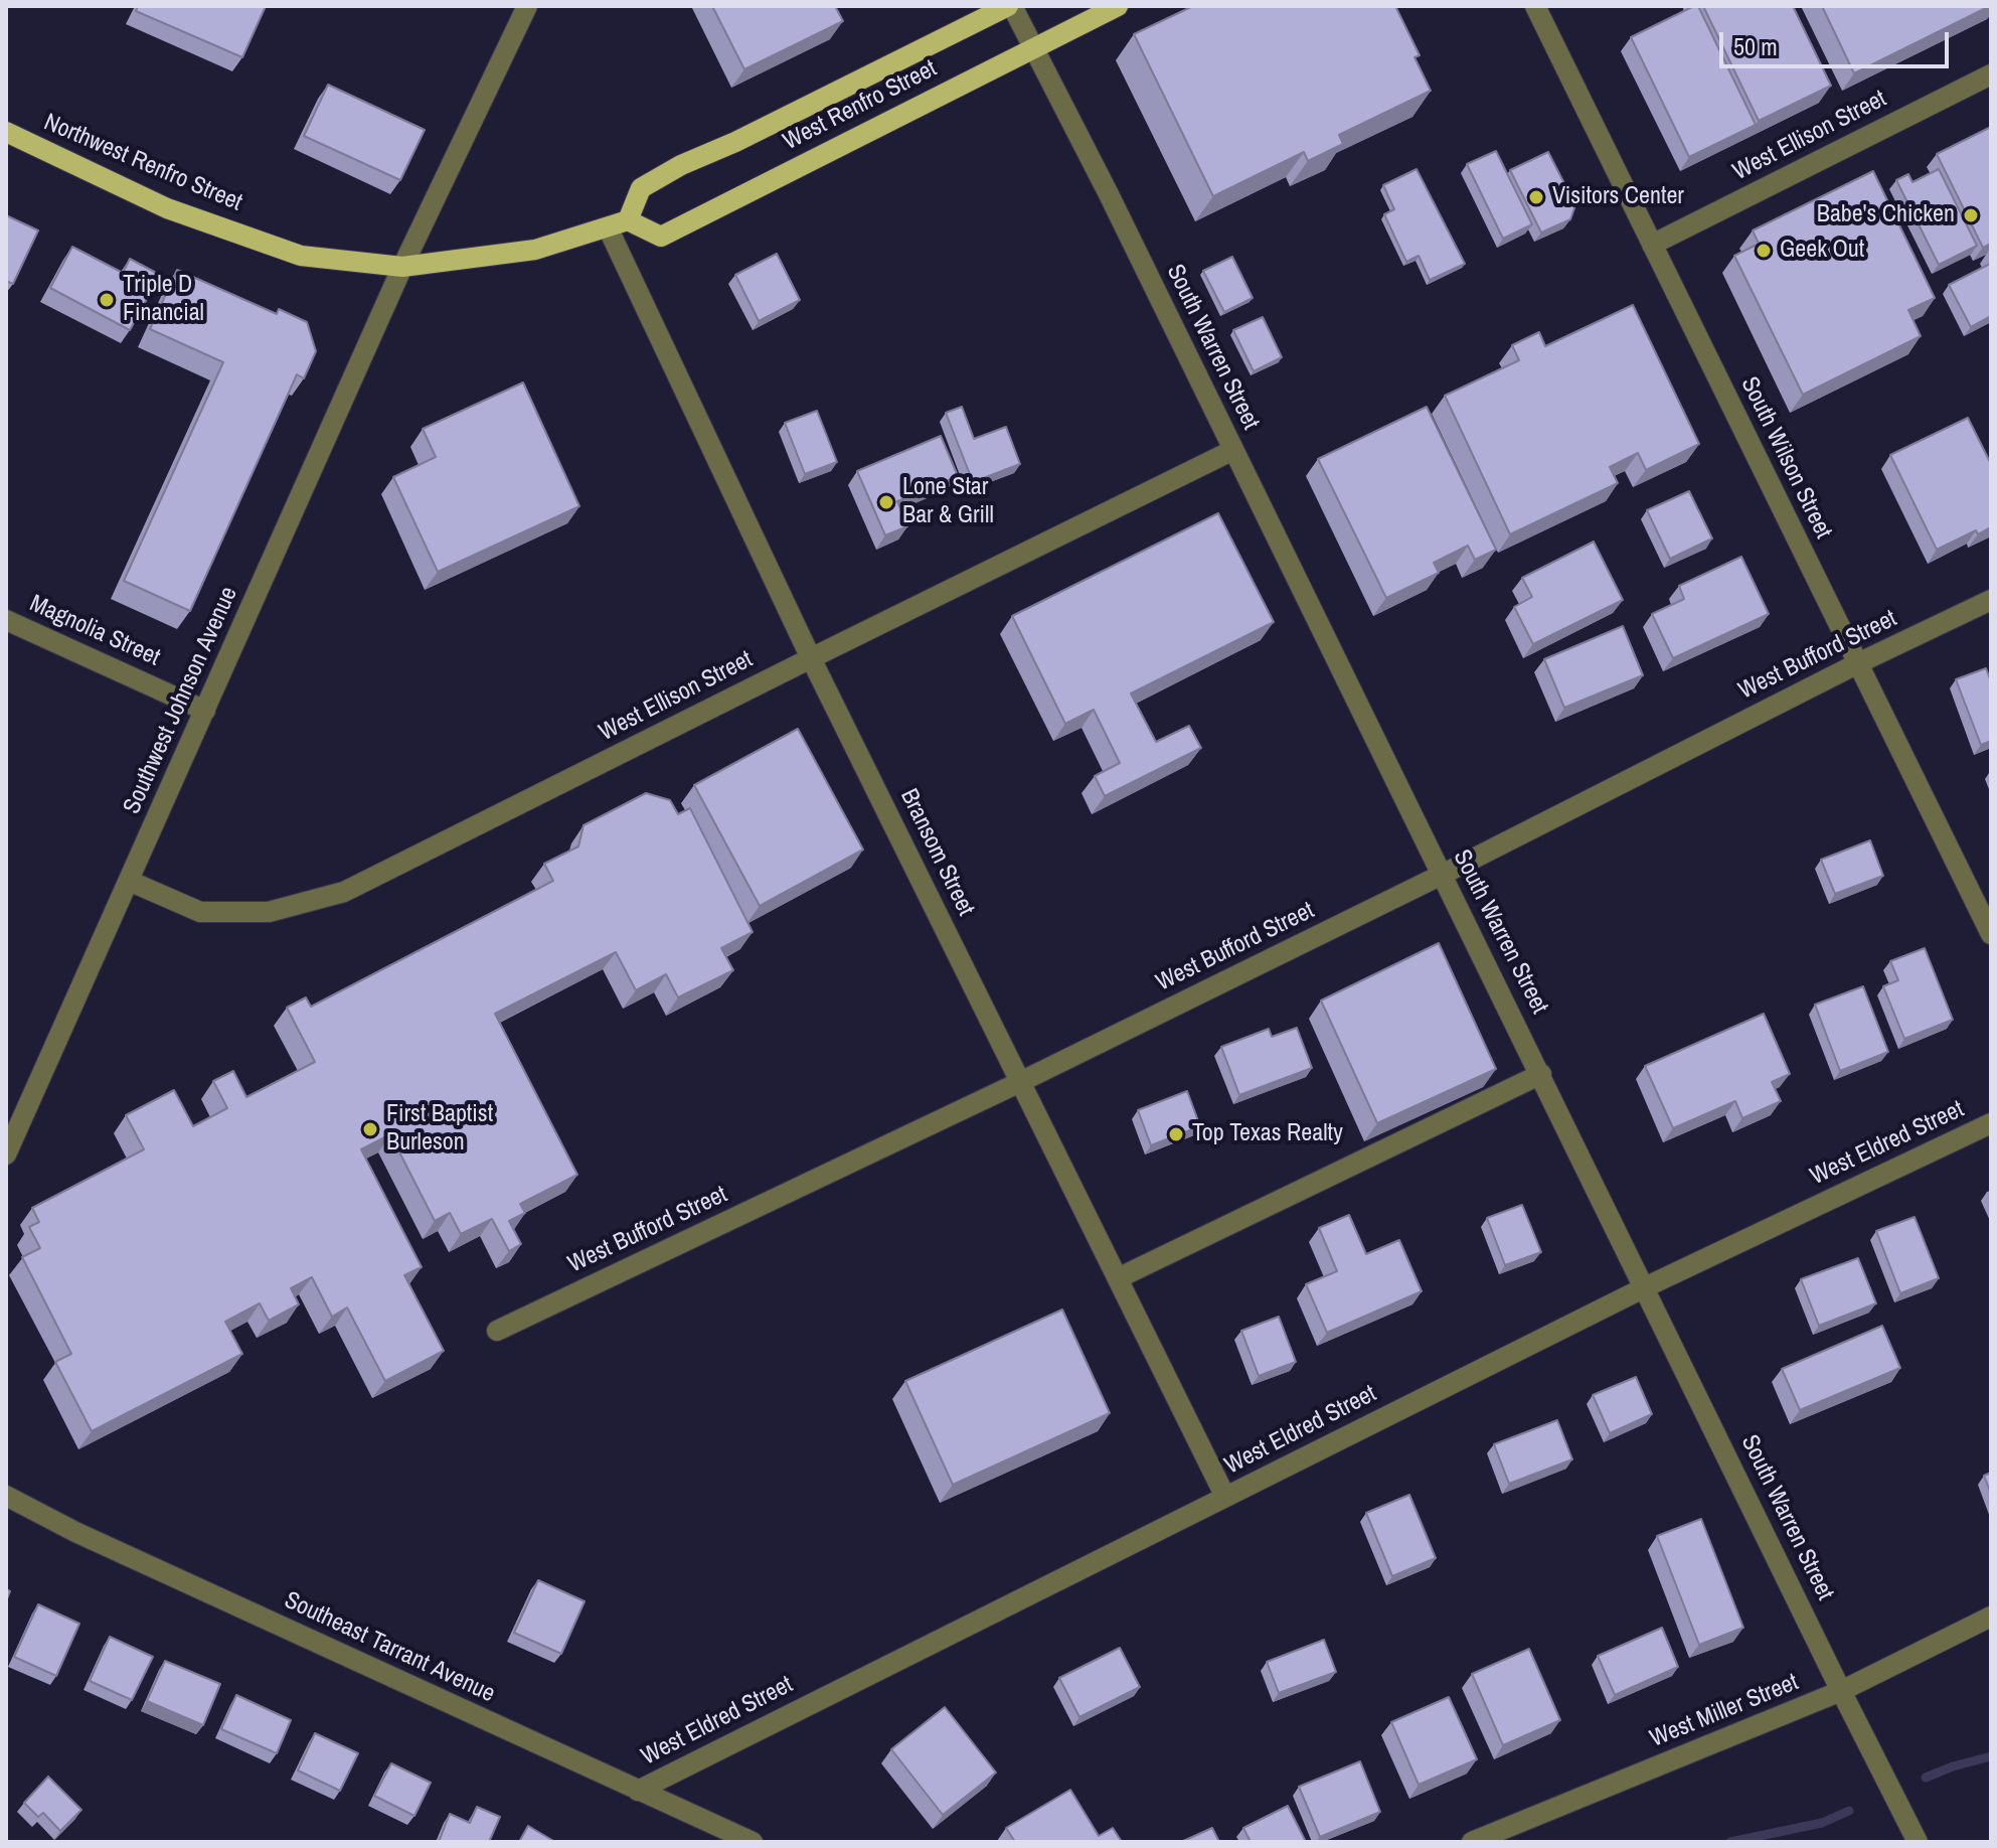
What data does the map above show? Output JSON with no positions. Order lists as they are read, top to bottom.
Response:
{
  "streets": {
    "main road": ["West Renfro Street", "Northwest Renfro Street"],
    "street": [
      "West Ellison Street",
      "South Warren Street",
      "South Wilson Street",
      "Magnolia Street",
      "West Bufford Street",
      "Southwest Johnson Avenue",
      "Bransom Street",
      "West Eldred Street",
      "Southeast Tarrant Avenue",
      "West Miller Street"
    ]
  },
  "crossings": [
    ["West Renfro Street", "South Warren Street"],
    ["West Ellison Street", "South Warren Street"],
    ["West Ellison Street", "South Wilson Street"],
    ["West Ellison Street", "Southwest Johnson Avenue"],
    ["West Ellison Street", "Bransom Street"],
    ["Northwest Renfro Street", "Southwest Johnson Avenue"],
    ["South Warren Street", "West Bufford Street"],
    ["South Warren Street", "West Eldred Street"],
    ["South Warren Street", "West Miller Street"],
    ["South Wilson Street", "West Bufford Street"],
    ["Magnolia Street", "Southwest Johnson Avenue"],
    ["West Bufford Street", "Bransom Street"],
    ["Bransom Street", "West Eldred Street"],
    ["West Eldred Street", "Southeast Tarrant Avenue"]
  ],
  "places": [
    "Visitors Center",
    "Babe's Chicken",
    "Geek Out",
    "Triple D Financial",
    "Lone Star Bar & Grill",
    "First Baptist Burleson",
    "Top Texas Realty"
  ],
  "scale_bar": "50 m"
}
